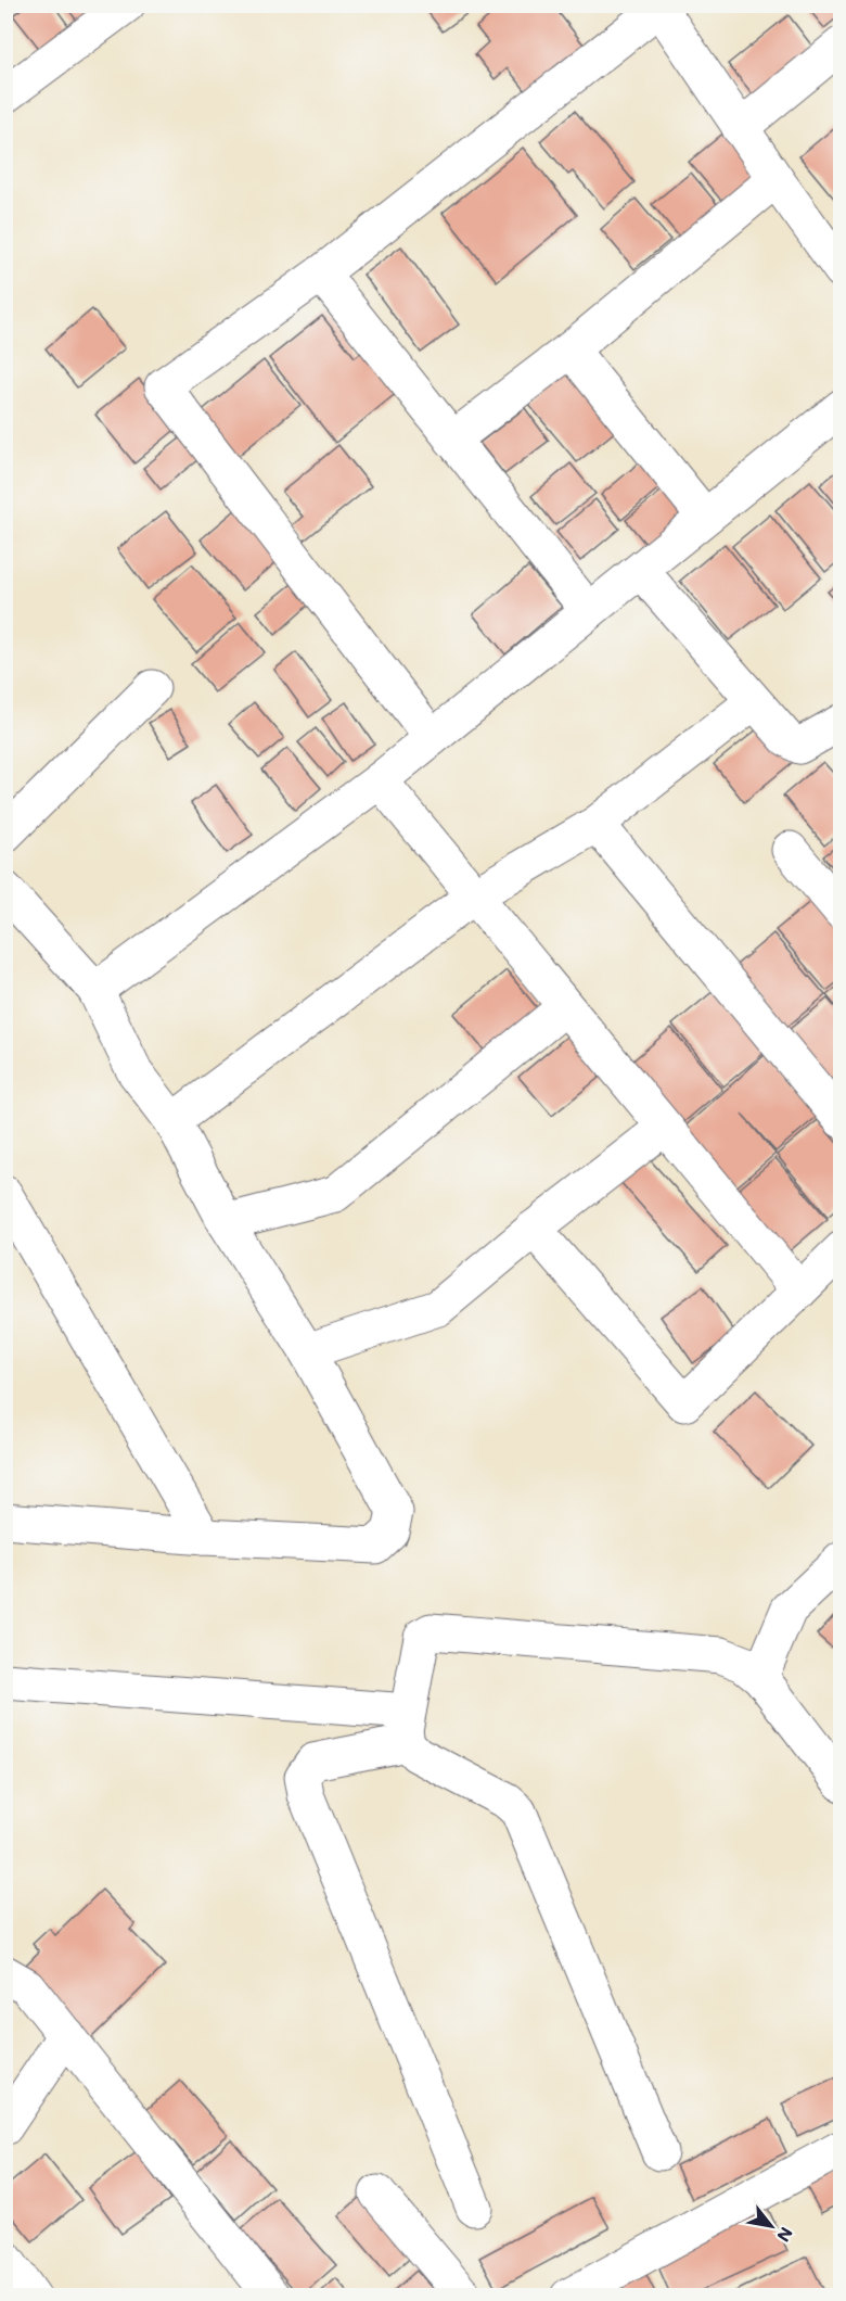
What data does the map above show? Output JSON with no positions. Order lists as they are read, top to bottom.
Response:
{
  "north": "bottom right"
}
